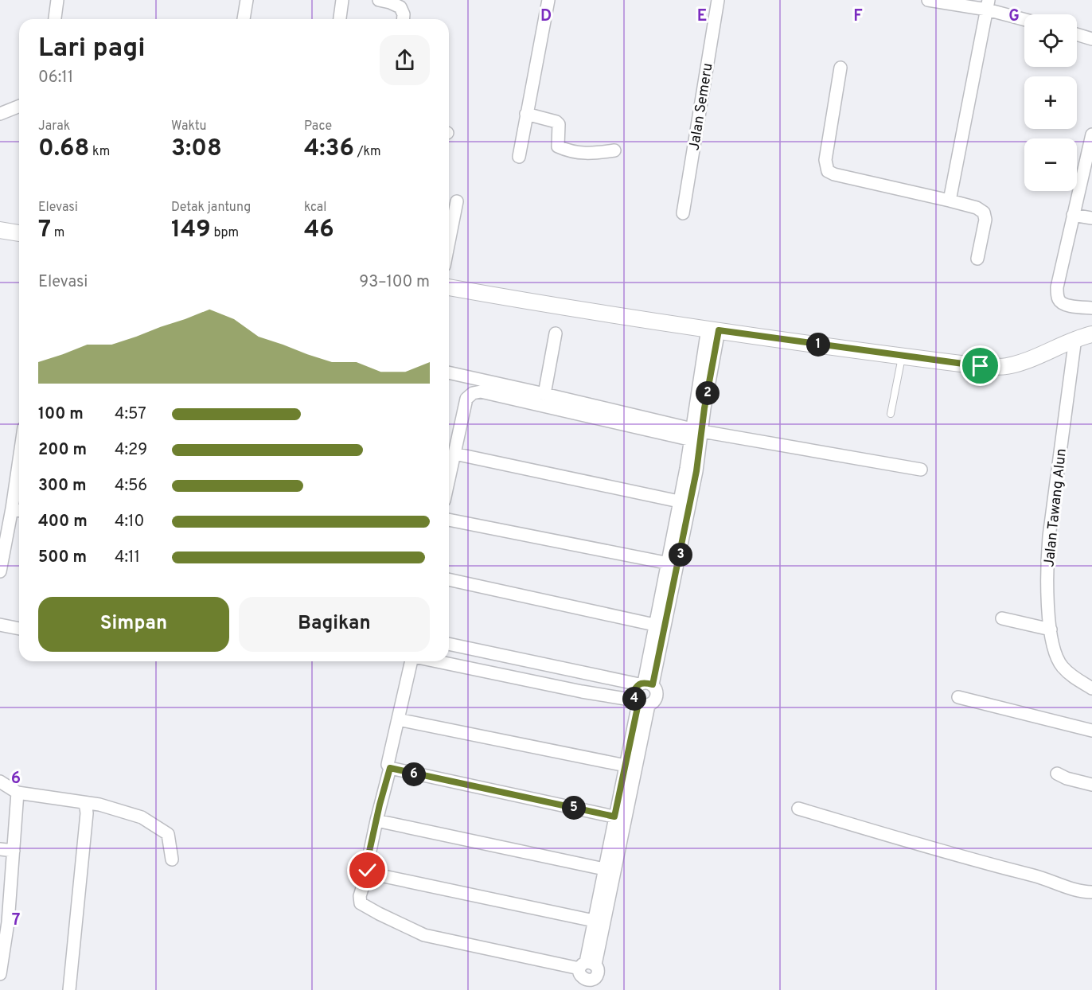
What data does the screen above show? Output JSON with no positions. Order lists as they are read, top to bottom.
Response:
{
  "streets": {
    "street": ["Jalan Semeru", "Jalan Tawang Alun"]
  },
  "page": {
    "map_buttons": ["+", "−"],
    "heading": ["Lari pagi", "06:11"],
    "stats": [
      ["Jarak", "0.68 km"],
      ["Waktu", "3:08"],
      ["Pace", "4:36 /km"],
      ["Elevasi", "7 m"],
      ["Detak jantung", "149 bpm"],
      ["kcal", "46"]
    ],
    "chart": ["Elevasi", "93–100 m"],
    "pins": [
      "1",
      "2",
      "3",
      "4",
      "6",
      "5"
    ],
    "list": [
      {
        "name": "100 m",
        "note": "4:57"
      },
      {
        "name": "200 m",
        "note": "4:29"
      },
      {
        "name": "300 m",
        "note": "4:56"
      },
      {
        "name": "400 m",
        "note": "4:10"
      },
      {
        "name": "500 m",
        "note": "4:11"
      }
    ],
    "buttons": ["Simpan", "Bagikan"]
  },
  "grid": {
    "columns": [
      "D",
      "E",
      "F",
      "G"
    ],
    "rows": ["6", "7"]
  }
}
